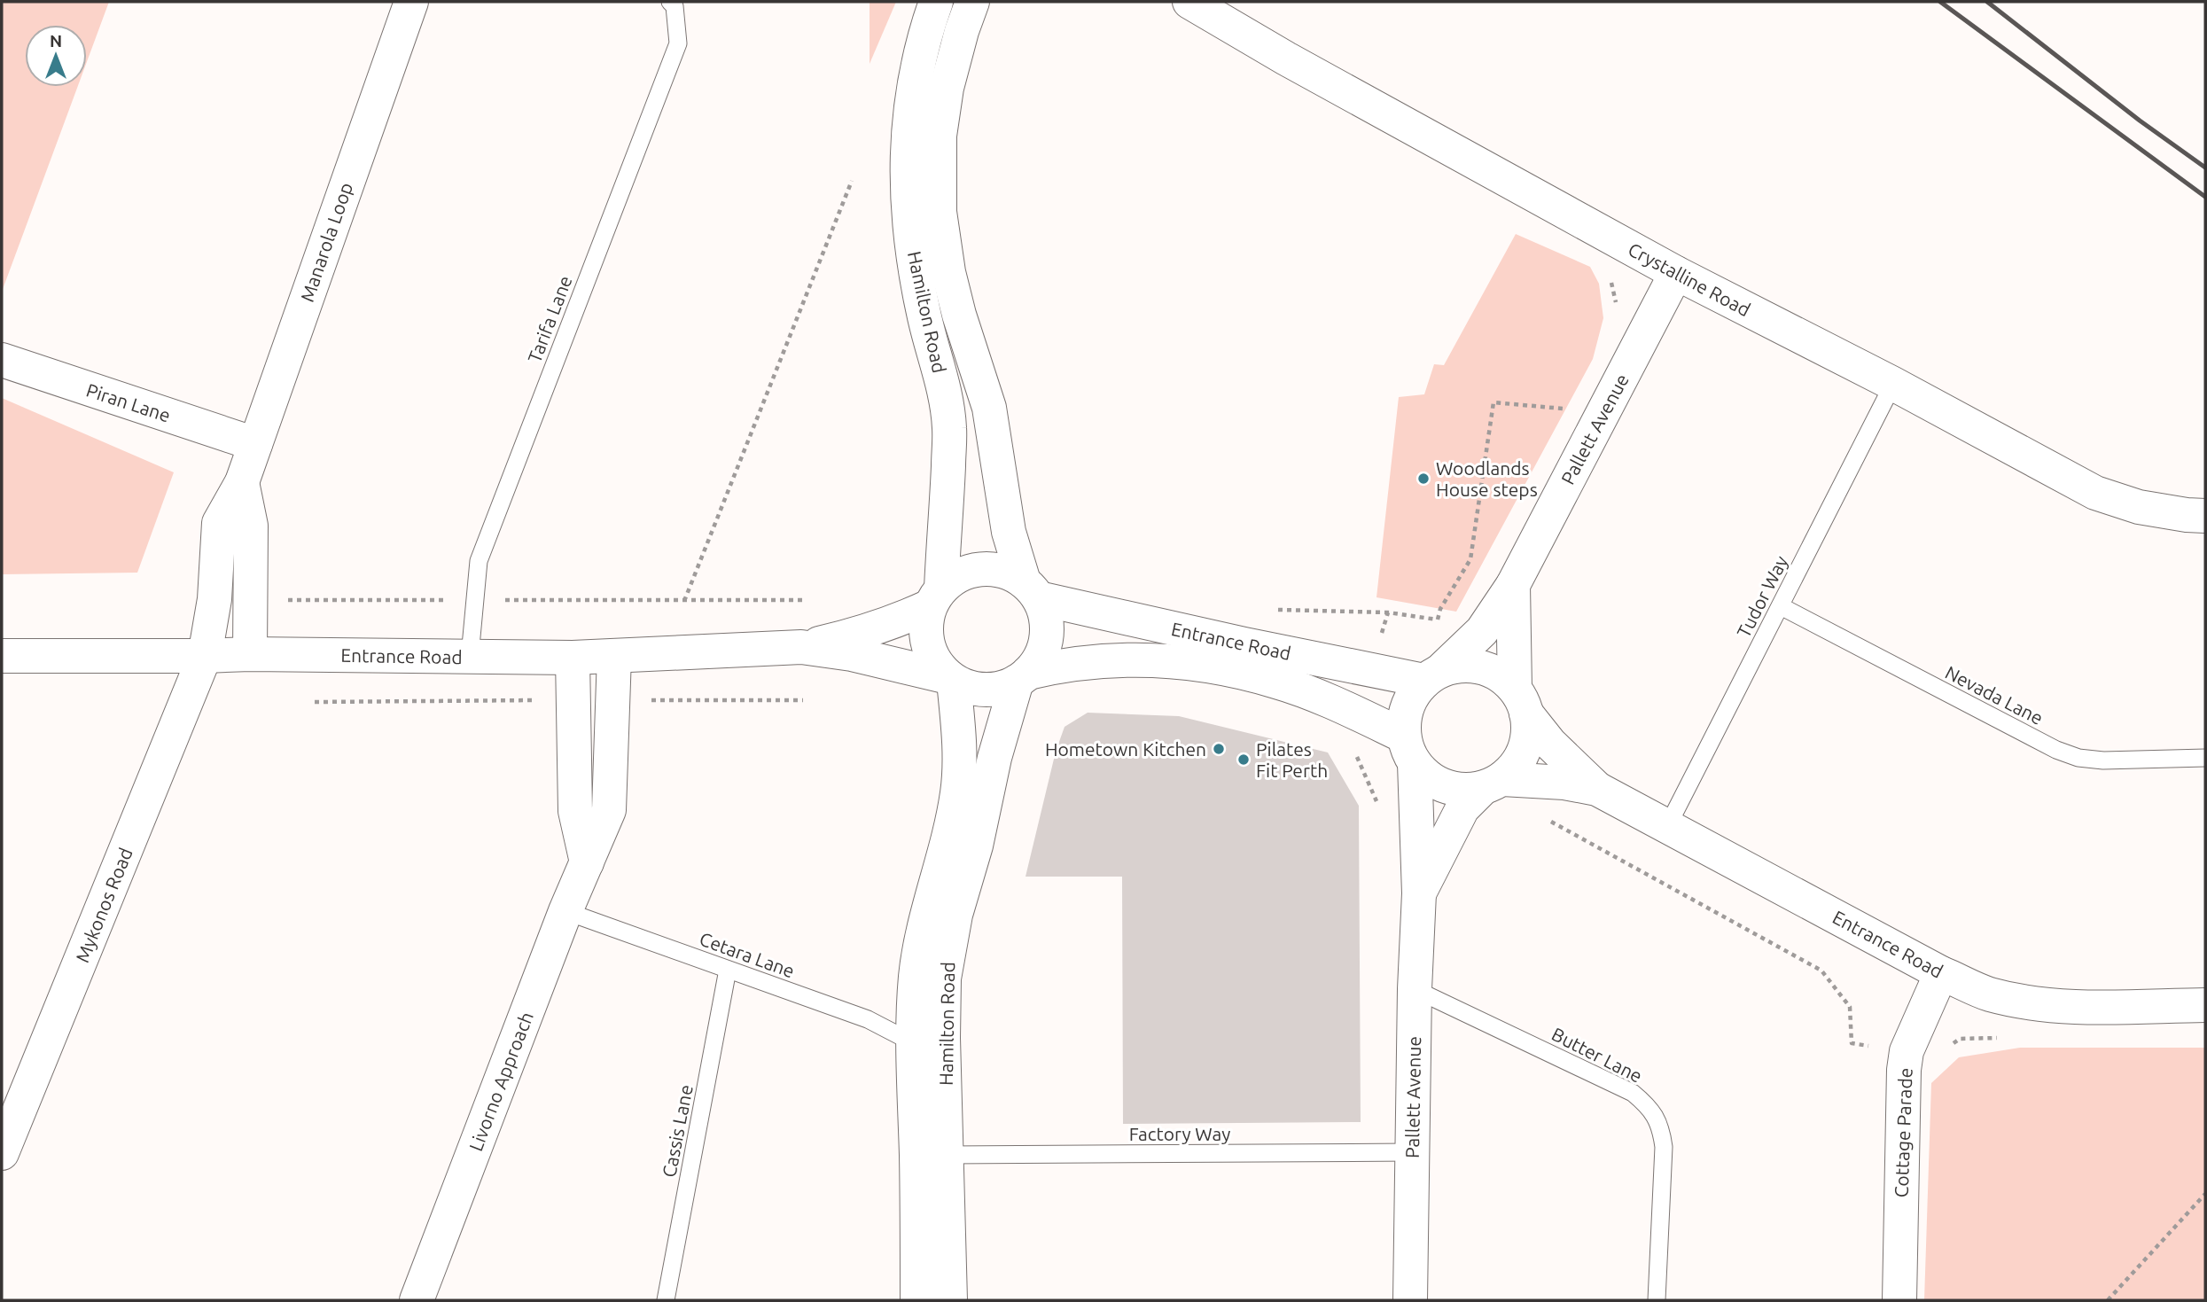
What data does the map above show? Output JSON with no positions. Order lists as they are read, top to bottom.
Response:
{
  "streets": {
    "street": [
      "Manarola Loop",
      "Crystalline Road",
      "Hamilton Road",
      "Piran Lane",
      "Pallett Avenue",
      "Entrance Road",
      "Mykonos Road",
      "Livorno Approach",
      "Cottage Parade"
    ],
    "lane": [
      "Tarifa Lane",
      "Tudor Way",
      "Nevada Lane",
      "Cetara Lane",
      "Butter Lane",
      "Cassis Lane",
      "Factory Way"
    ]
  },
  "crossings": [
    ["Manarola Loop", "Piran Lane"],
    ["Manarola Loop", "Entrance Road"],
    ["Manarola Loop", "Mykonos Road"],
    ["Crystalline Road", "Pallett Avenue"],
    ["Crystalline Road", "Tudor Way"],
    ["Hamilton Road", "Entrance Road"],
    ["Hamilton Road", "Cetara Lane"],
    ["Hamilton Road", "Factory Way"],
    ["Tarifa Lane", "Entrance Road"],
    ["Pallett Avenue", "Entrance Road"],
    ["Pallett Avenue", "Butter Lane"],
    ["Pallett Avenue", "Factory Way"],
    ["Tudor Way", "Entrance Road"],
    ["Tudor Way", "Nevada Lane"],
    ["Entrance Road", "Mykonos Road"],
    ["Entrance Road", "Livorno Approach"],
    ["Entrance Road", "Cottage Parade"],
    ["Cetara Lane", "Livorno Approach"],
    ["Cetara Lane", "Cassis Lane"]
  ],
  "places": ["Woodlands House steps", "Hometown Kitchen", "Pilates Fit Perth"],
  "north": "top"
}
